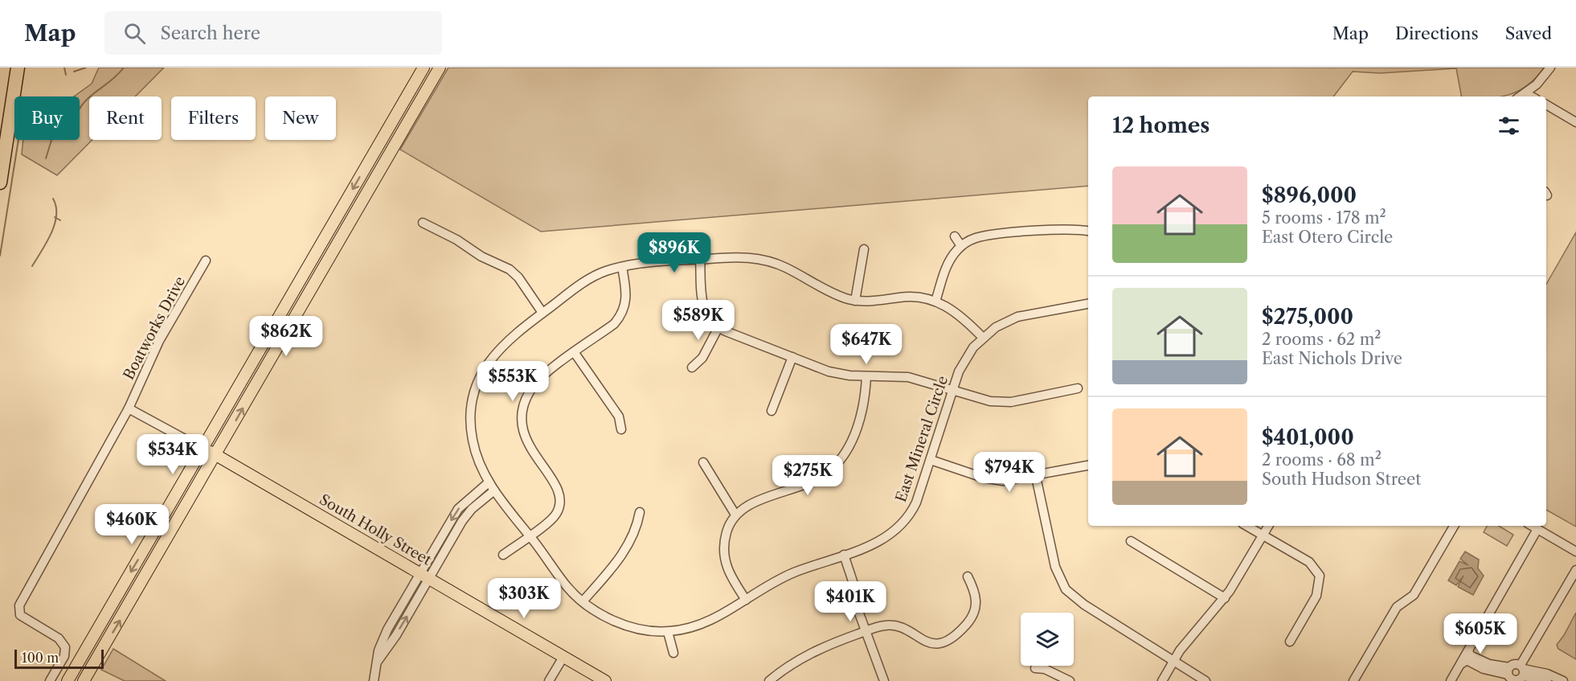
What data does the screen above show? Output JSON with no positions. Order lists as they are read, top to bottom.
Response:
{
  "streets": {
    "main road": ["South Holly Street"],
    "street": ["Boatworks Drive", "East Mineral Circle"]
  },
  "crossings": [
    ["Boatworks Drive", "South Holly Street"]
  ],
  "scale_bar": "100 m",
  "page": {
    "header": "Map",
    "search": "Search here",
    "nav": ["Map", "Directions", "Saved"],
    "chip": [
      "Buy",
      "Rent",
      "Filters",
      "New"
    ],
    "heading": "12 homes",
    "list": [
      {
        "name": "$896,000",
        "note": "5 rooms · 178 m² · East Otero Circle"
      },
      {
        "name": "$275,000",
        "note": "2 rooms · 62 m² · East Nichols Drive"
      },
      {
        "name": "$401,000",
        "note": "2 rooms · 68 m² · South Hudson Street"
      }
    ],
    "price": [
      "$896K",
      "$589K",
      "$862K",
      "$647K",
      "$553K",
      "$534K",
      "$794K",
      "$275K",
      "$460K",
      "$303K",
      "$401K",
      "$605K"
    ],
    "scale": "100 m"
  }
}
